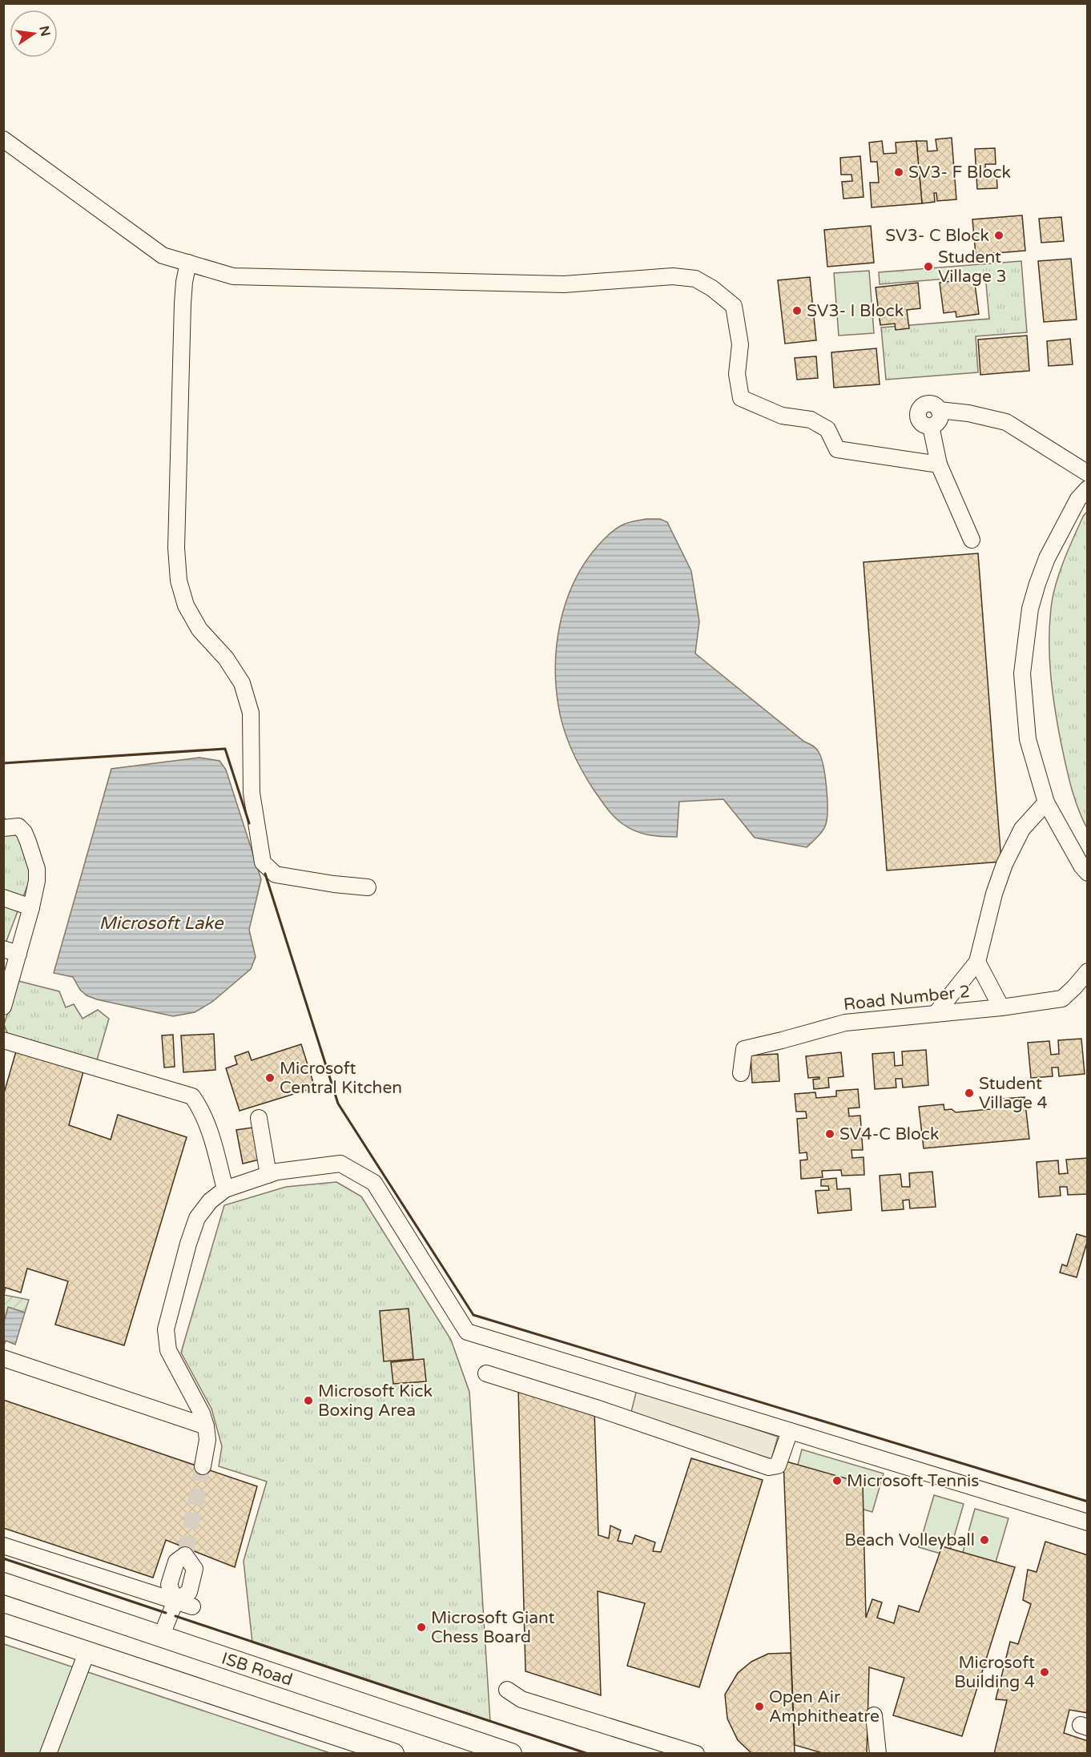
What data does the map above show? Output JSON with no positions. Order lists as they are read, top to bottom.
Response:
{
  "streets": {
    "main road": ["ISB Road"],
    "lane": ["Road Number 2"]
  },
  "water": ["Microsoft Lake"],
  "places": [
    "SV3- F Block",
    "SV3- C Block",
    "Student Village 3",
    "SV3- I Block",
    "Microsoft Central Kitchen",
    "Student Village 4",
    "SV4-C Block",
    "Microsoft Kick Boxing Area",
    "Microsoft Tennis",
    "Beach Volleyball",
    "Microsoft Giant Chess Board",
    "Microsoft Building 4",
    "Open Air Amphitheatre"
  ],
  "north": "right"
}
